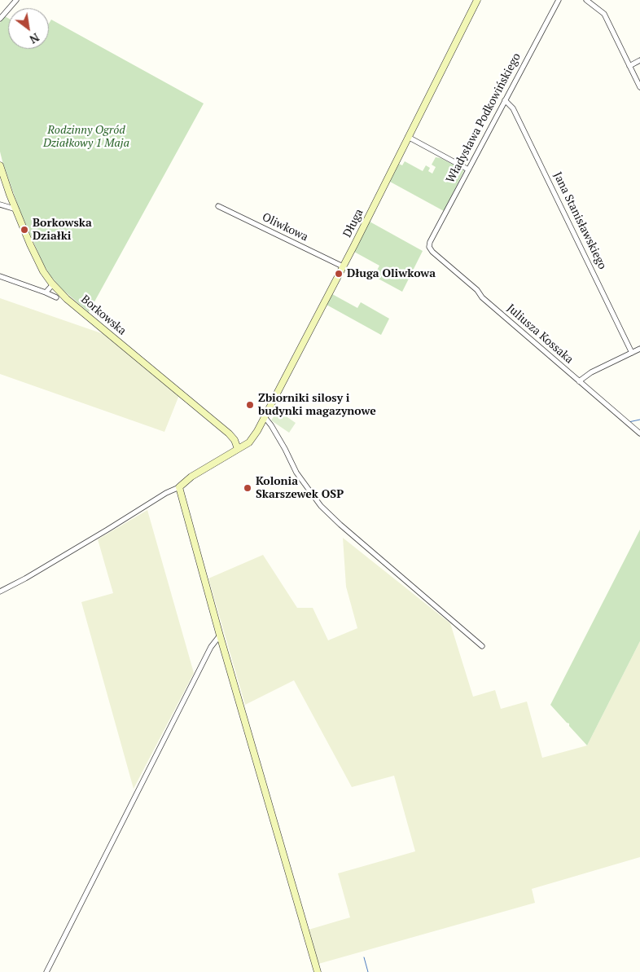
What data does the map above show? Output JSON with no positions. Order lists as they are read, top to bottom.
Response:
{
  "streets": {
    "street": [
      "Władysława Podkowińskiego",
      "Jana Stanisławskiego",
      "Długa",
      "Oliwkowa",
      "Borkowska",
      "Juliusza Kossaka"
    ]
  },
  "crossings": [
    ["Władysława Podkowińskiego", "Jana Stanisławskiego"],
    ["Władysława Podkowińskiego", "Juliusza Kossaka"],
    ["Długa", "Oliwkowa"],
    ["Długa", "Borkowska"]
  ],
  "parks": ["Rodzinny Ogród Działkowy 1 Maja"],
  "places": [
    "Borkowska Działki",
    "Długa Oliwkowa",
    "Zbiorniki silosy i budynki magazynowe",
    "Kolonia Skarszewek OSP"
  ],
  "north": "bottom right"
}
